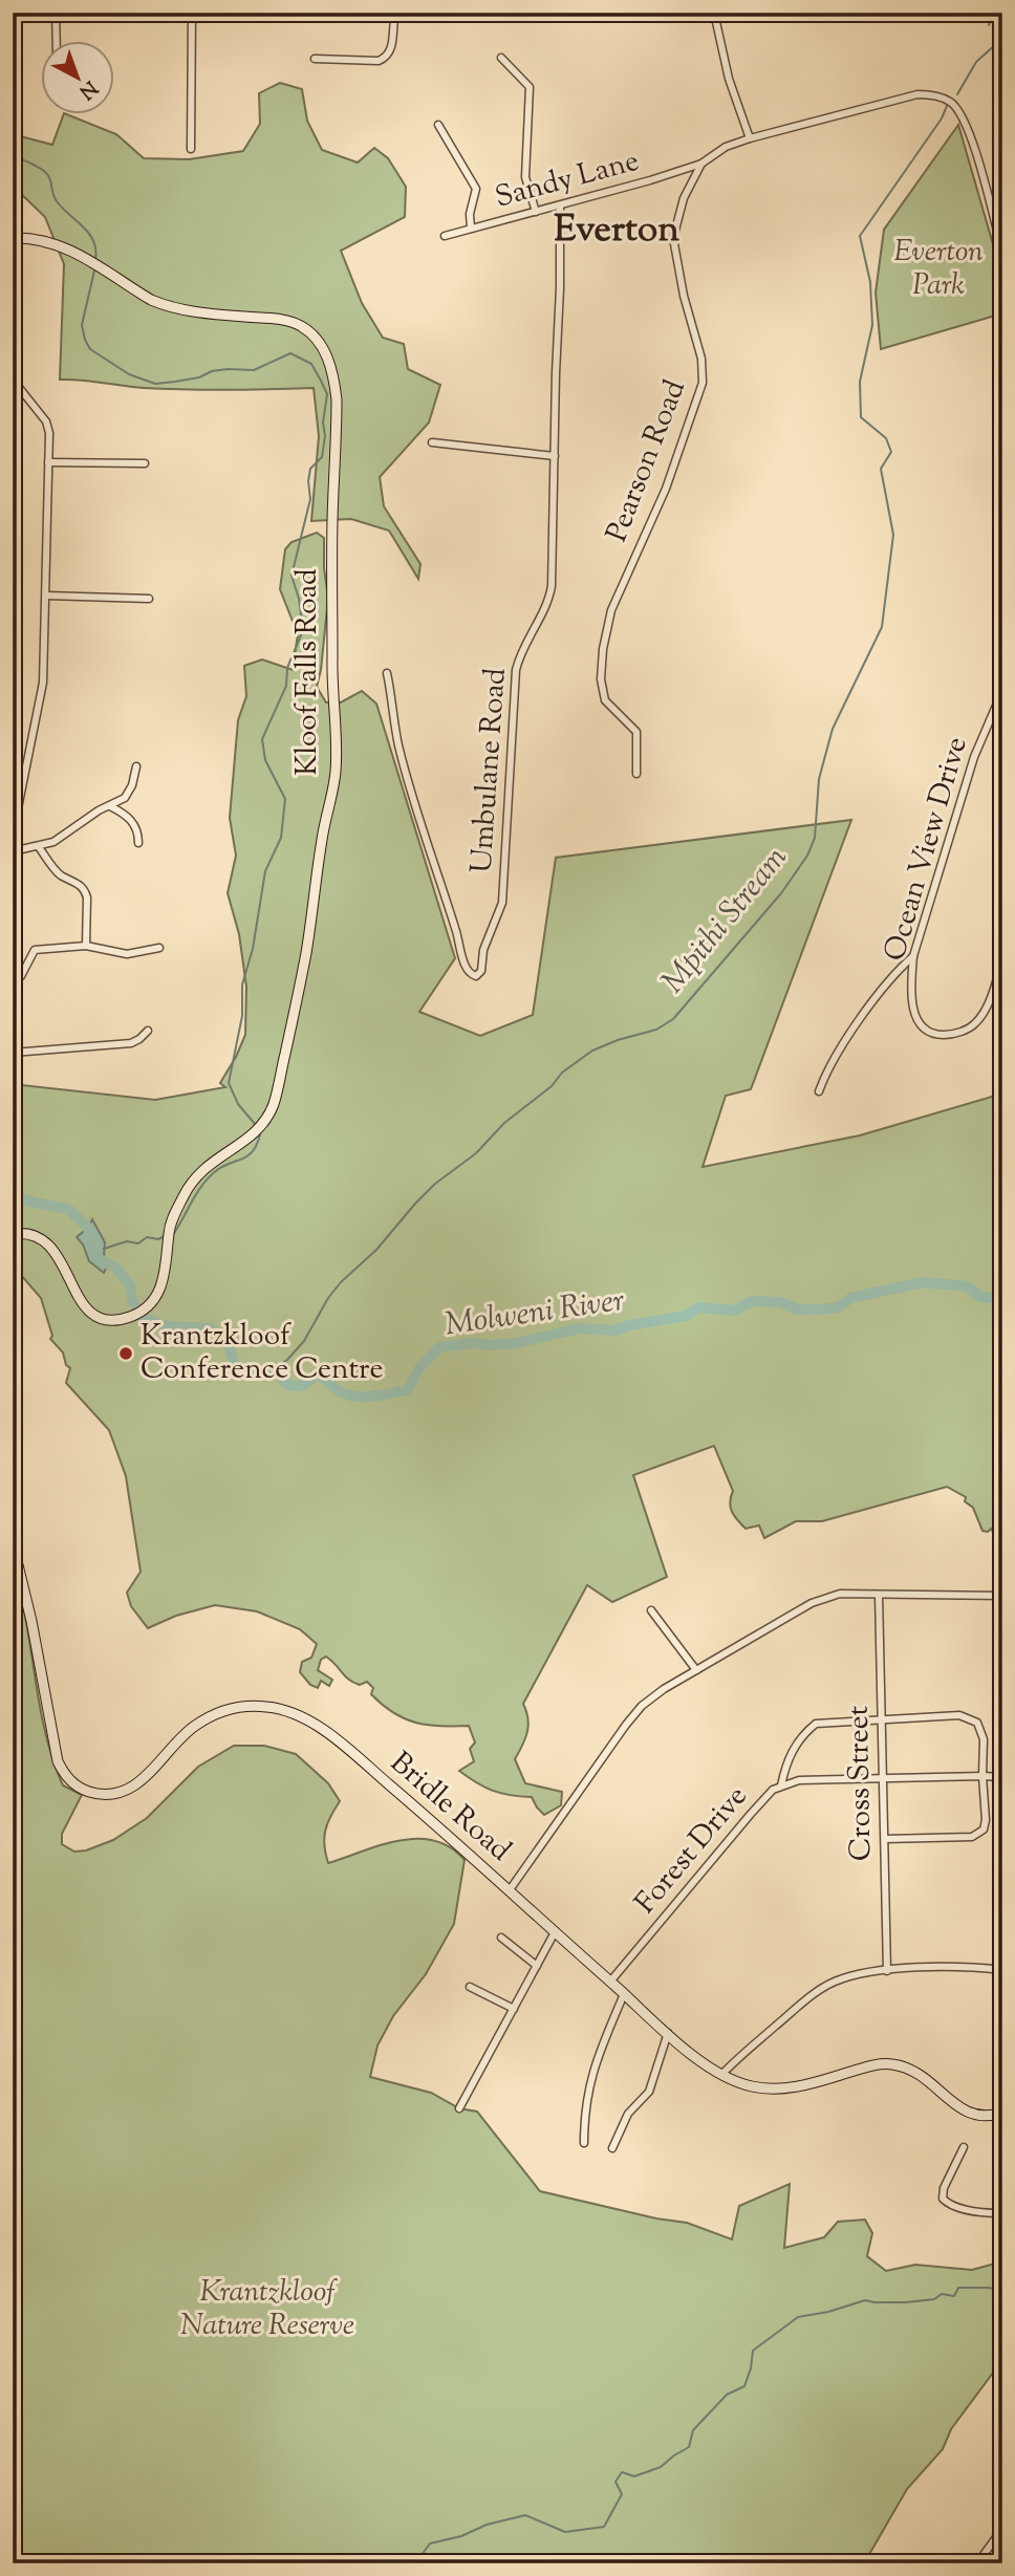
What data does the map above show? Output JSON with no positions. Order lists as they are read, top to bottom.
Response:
{
  "streets": {
    "main road": ["Kloof Falls Road", "Bridle Road"],
    "street": [
      "Sandy Lane",
      "Pearson Road",
      "Umbulane Road",
      "Ocean View Drive",
      "Cross Street",
      "Forest Drive"
    ]
  },
  "crossings": [
    ["Sandy Lane", "Pearson Road"],
    ["Sandy Lane", "Umbulane Road"],
    ["Cross Street", "Forest Drive"],
    ["Bridle Road", "Forest Drive"]
  ],
  "districts": ["Everton"],
  "water": ["Mpithi Stream", "Molweni River"],
  "parks": ["Everton Park", "Krantzkloof Nature Reserve"],
  "places": ["Krantzkloof Conference Centre"],
  "north": "bottom right"
}
